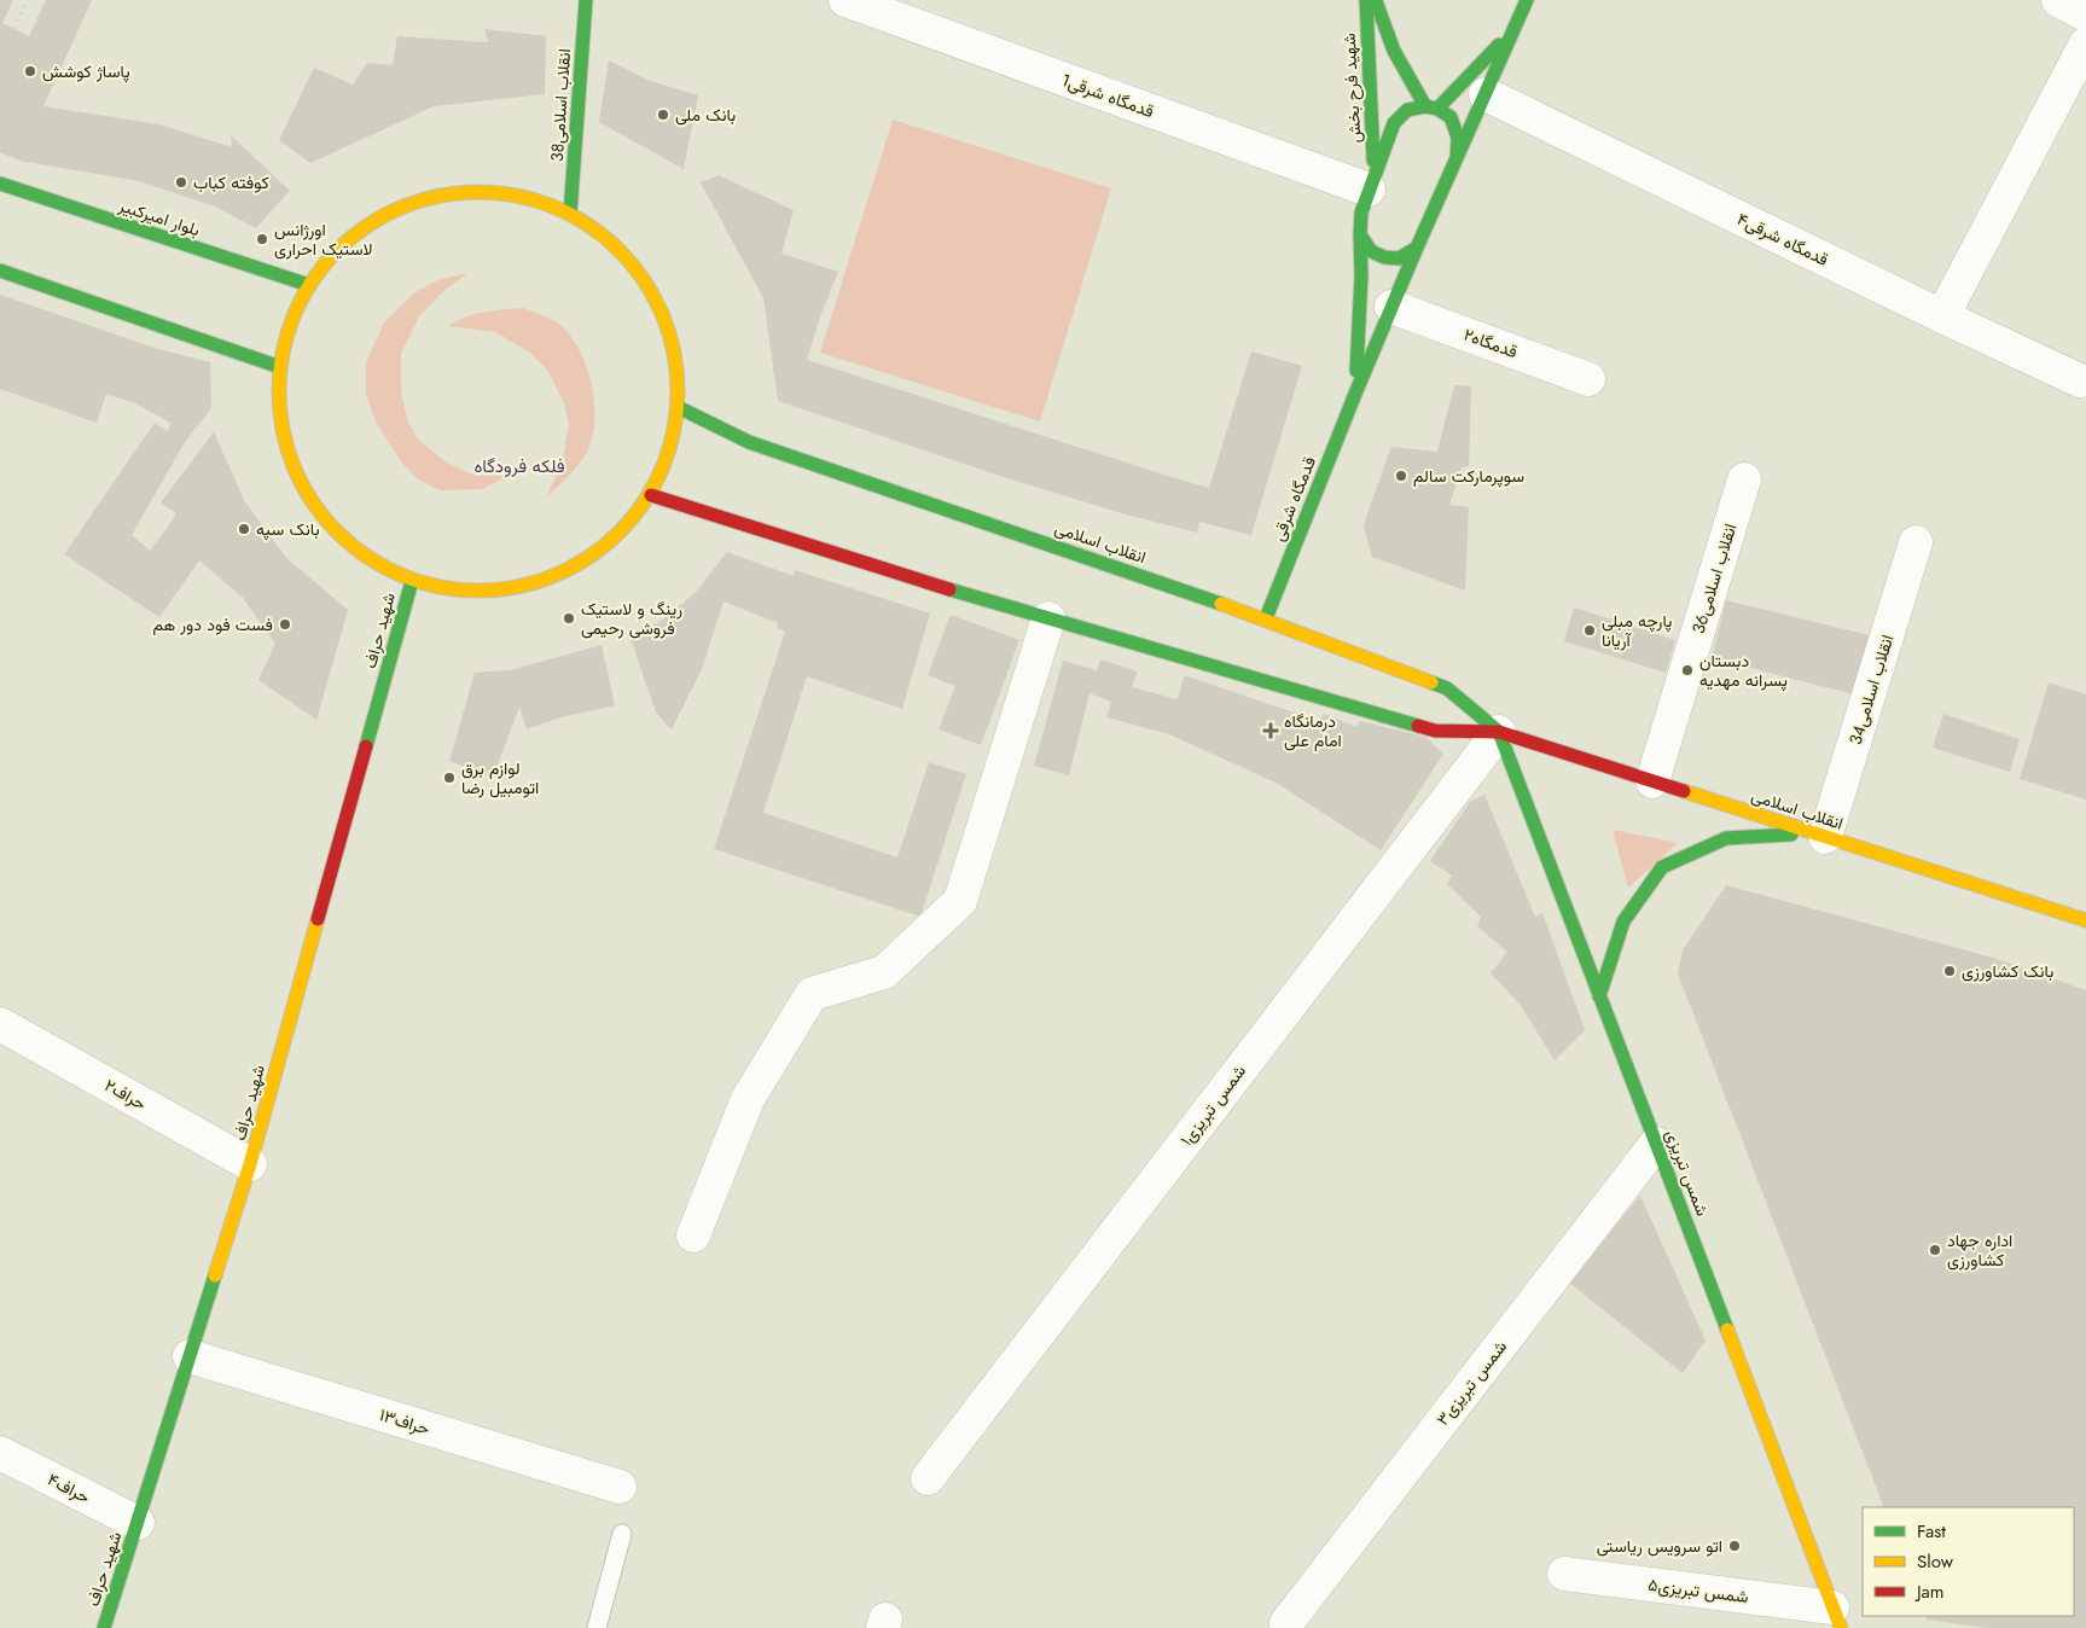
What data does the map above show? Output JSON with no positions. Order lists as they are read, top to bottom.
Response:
{
  "streets": {
    "main road": [
      "شهید فرح بخش",
      "38انقلاب اسلامی",
      "بلوار امیرکبیر",
      "قدمگاه شرقی",
      "انقلاب اسلامی",
      "شهید حراف",
      "شمس تبریزی"
    ],
    "street": [
      "1قدمگاه شرقی",
      "قدمگاه شرقی۴",
      "قدمگاه۲",
      "36انقلاب اسلامی",
      "34انقلاب اسلامی",
      "حراف۲",
      "شمس تبریزی۱",
      "شمس تبریزی۳",
      "حراف۱۳",
      "حراف۴",
      "۵شمس تبریزی"
    ]
  },
  "crossings": [
    ["شهید فرح بخش", "1قدمگاه شرقی"],
    ["شهید فرح بخش", "قدمگاه شرقی"],
    ["1قدمگاه شرقی", "قدمگاه شرقی"],
    ["قدمگاه۲", "قدمگاه شرقی"],
    ["قدمگاه شرقی", "انقلاب اسلامی"],
    ["انقلاب اسلامی", "36انقلاب اسلامی"],
    ["انقلاب اسلامی", "34انقلاب اسلامی"],
    ["انقلاب اسلامی", "شمس تبریزی۱"],
    ["انقلاب اسلامی", "شمس تبریزی"],
    ["شهید حراف", "حراف۲"],
    ["شهید حراف", "حراف۱۳"],
    ["شهید حراف", "حراف۴"],
    ["شمس تبریزی۱", "شمس تبریزی"],
    ["شمس تبریزی", "شمس تبریزی۳"],
    ["شمس تبریزی", "۵شمس تبریزی"]
  ],
  "districts": ["فلکه فرودگاه"],
  "places": {
    "other": [
      "پاساژ کوشش",
      "بانک ملی",
      "کوفته کباب",
      "اورژانس لاستیک احرارى",
      "سوپرمارکت سالم",
      "بانک سپه",
      "رینگ و لاستیک فروشی رحیمی",
      "فست فود دور هم",
      "پارچه مبلی آریانا",
      "دبستان پسرانه مهدیه",
      "لوازم برق اتومبیل رضا",
      "بانک کشاورزی",
      "اداره جهاد کشاورزی",
      "اتو سرویس ریاستی"
    ],
    "health": ["درمانگاه امام علی"]
  },
  "legend": ["Fast", "Slow", "Jam"]
}
